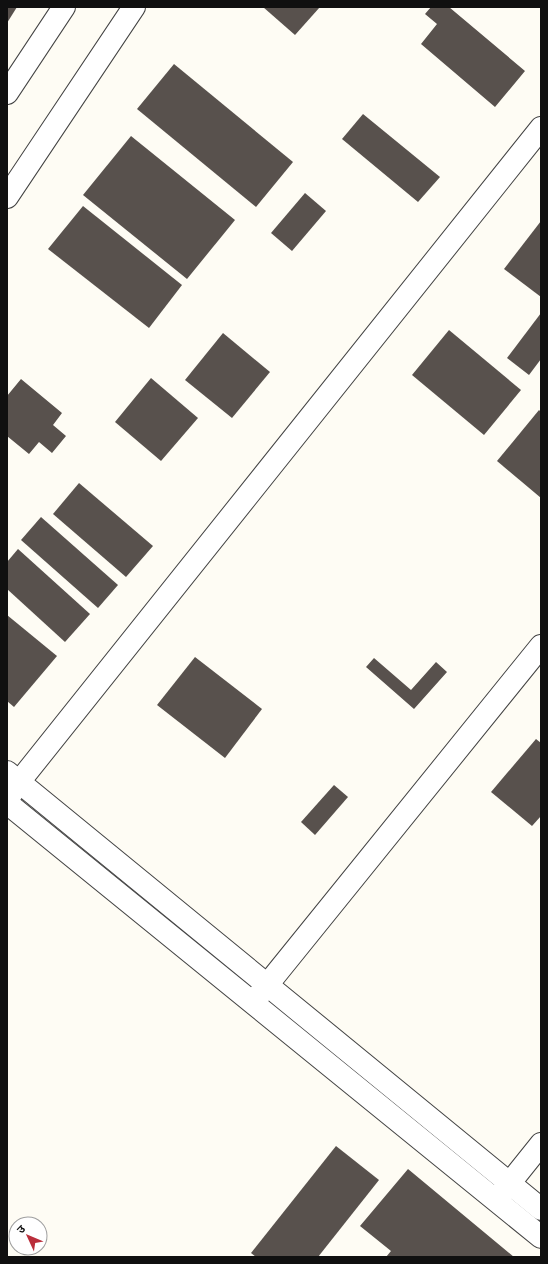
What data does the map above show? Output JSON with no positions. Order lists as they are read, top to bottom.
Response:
{
  "north": "top left"
}
